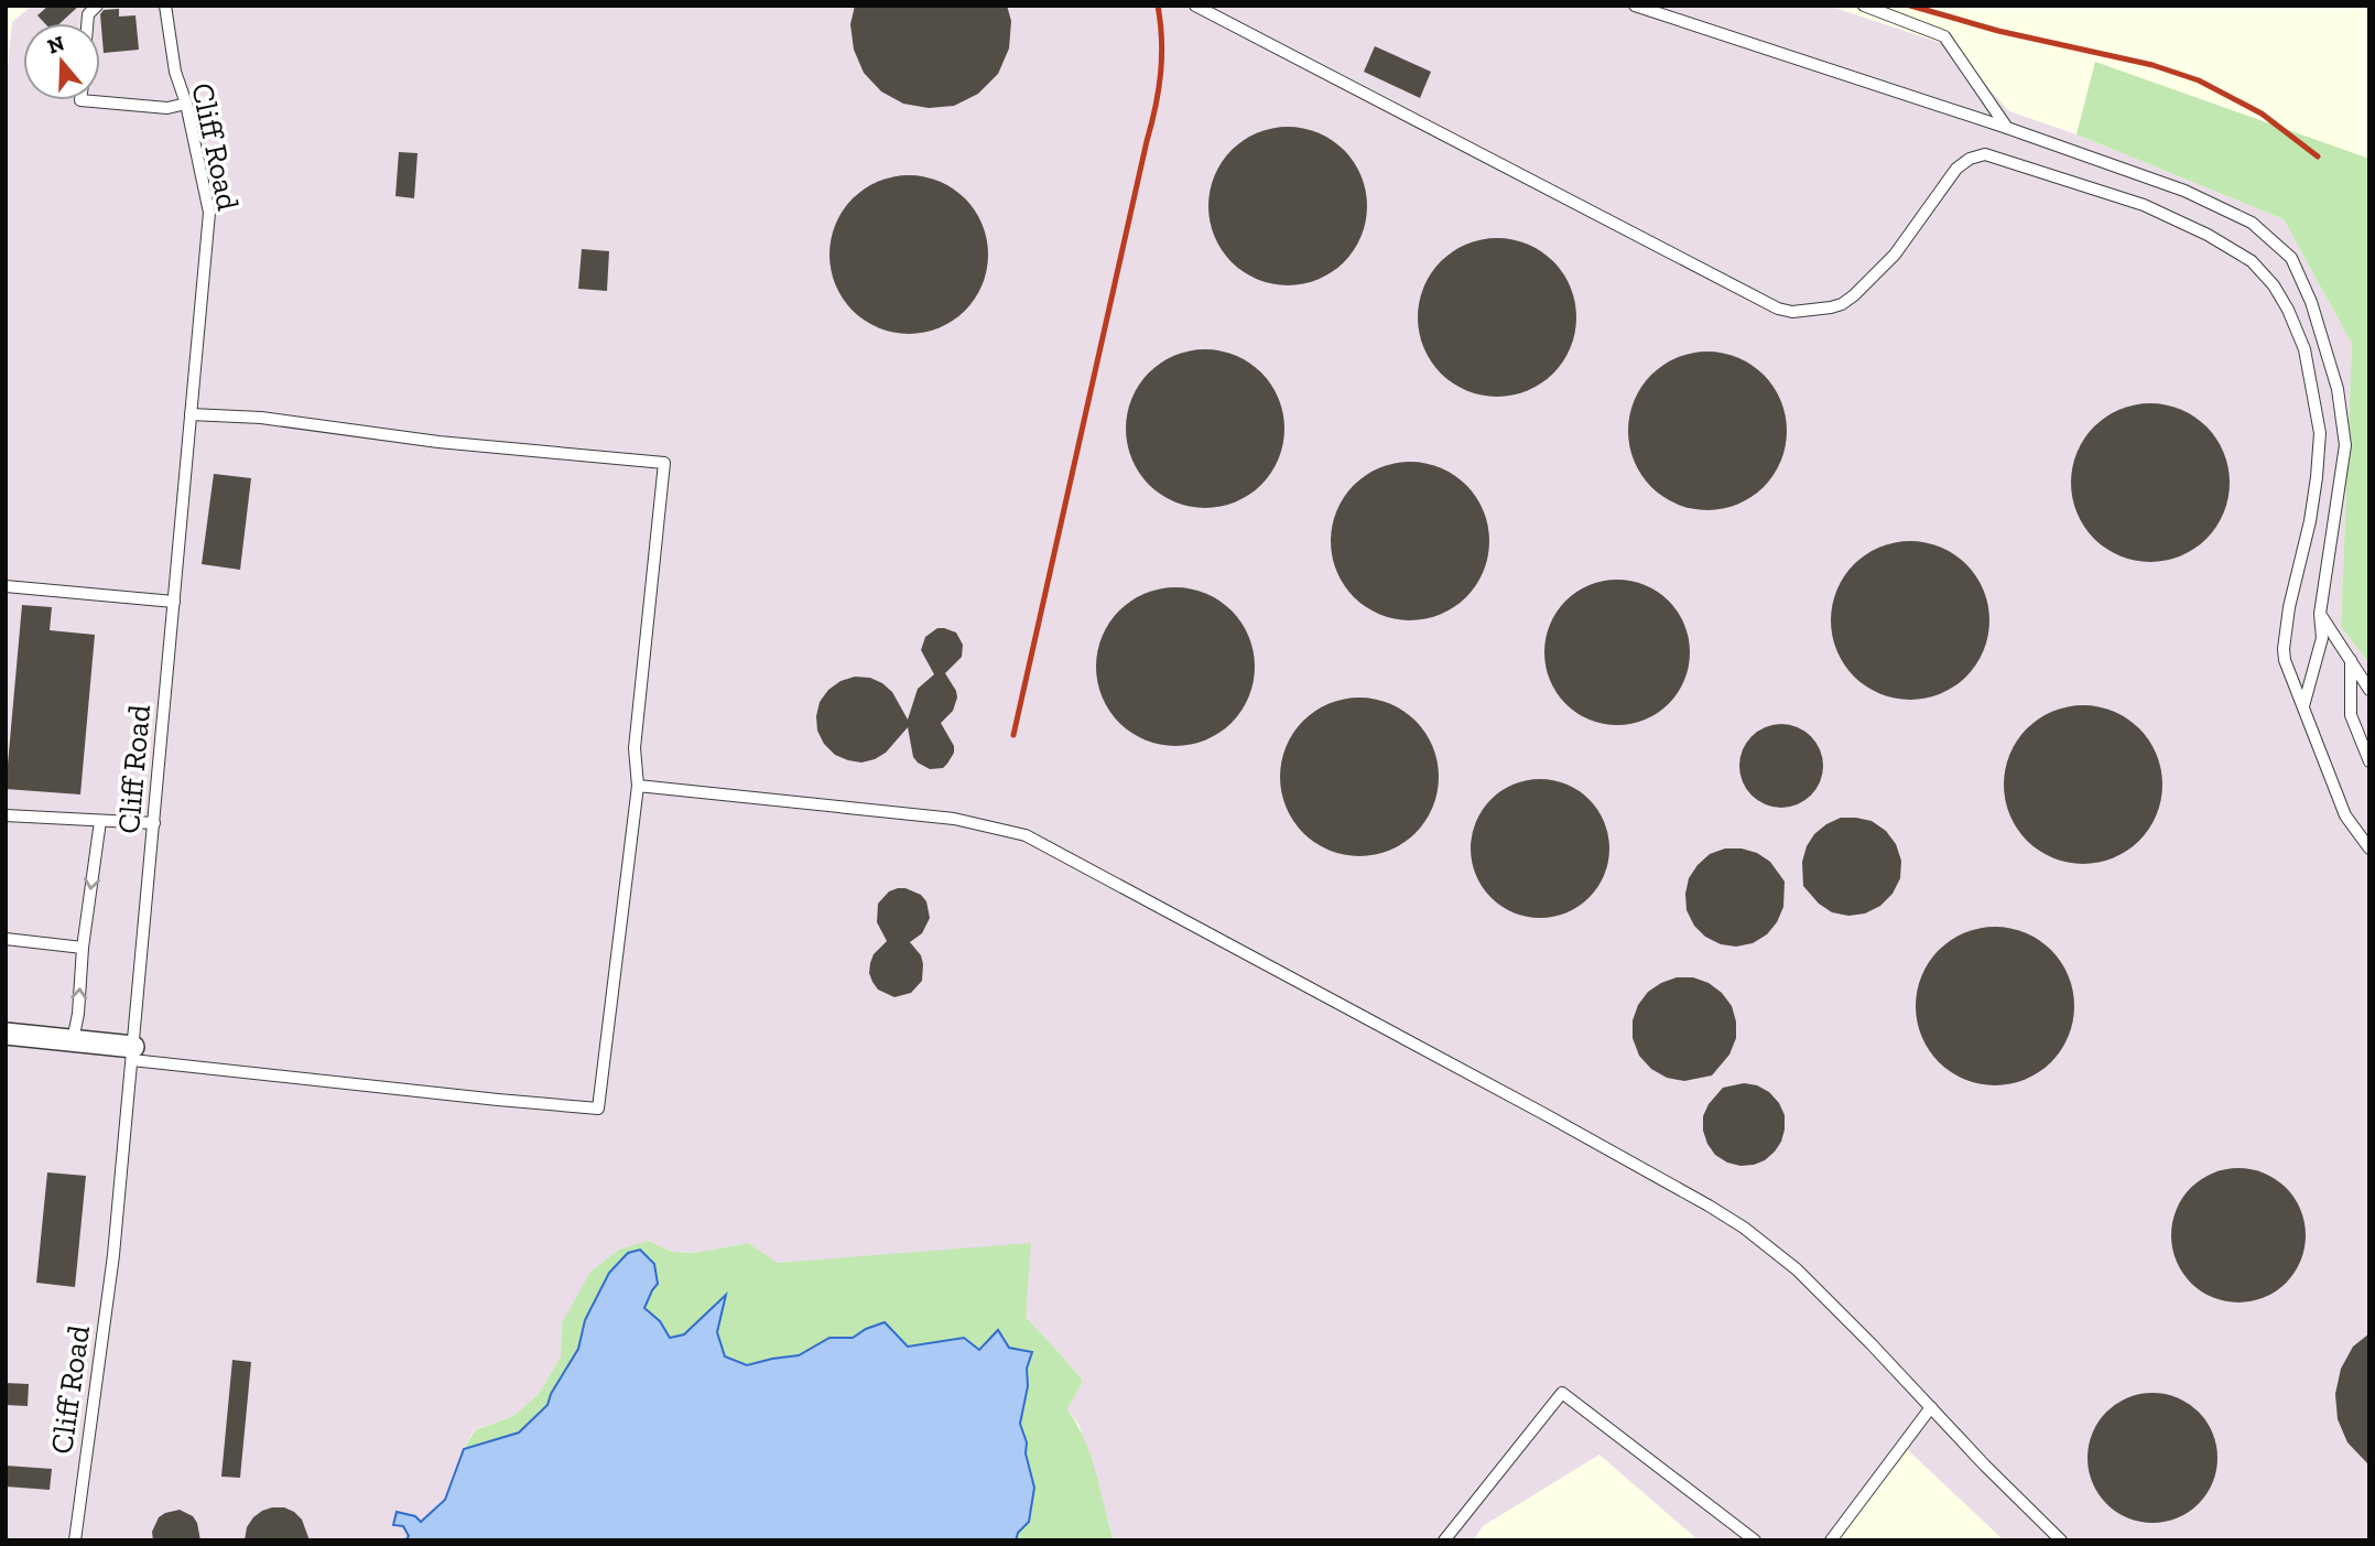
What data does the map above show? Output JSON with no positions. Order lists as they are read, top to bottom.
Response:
{
  "streets": {
    "lane": ["Cliff Road"]
  },
  "north": "top"
}
